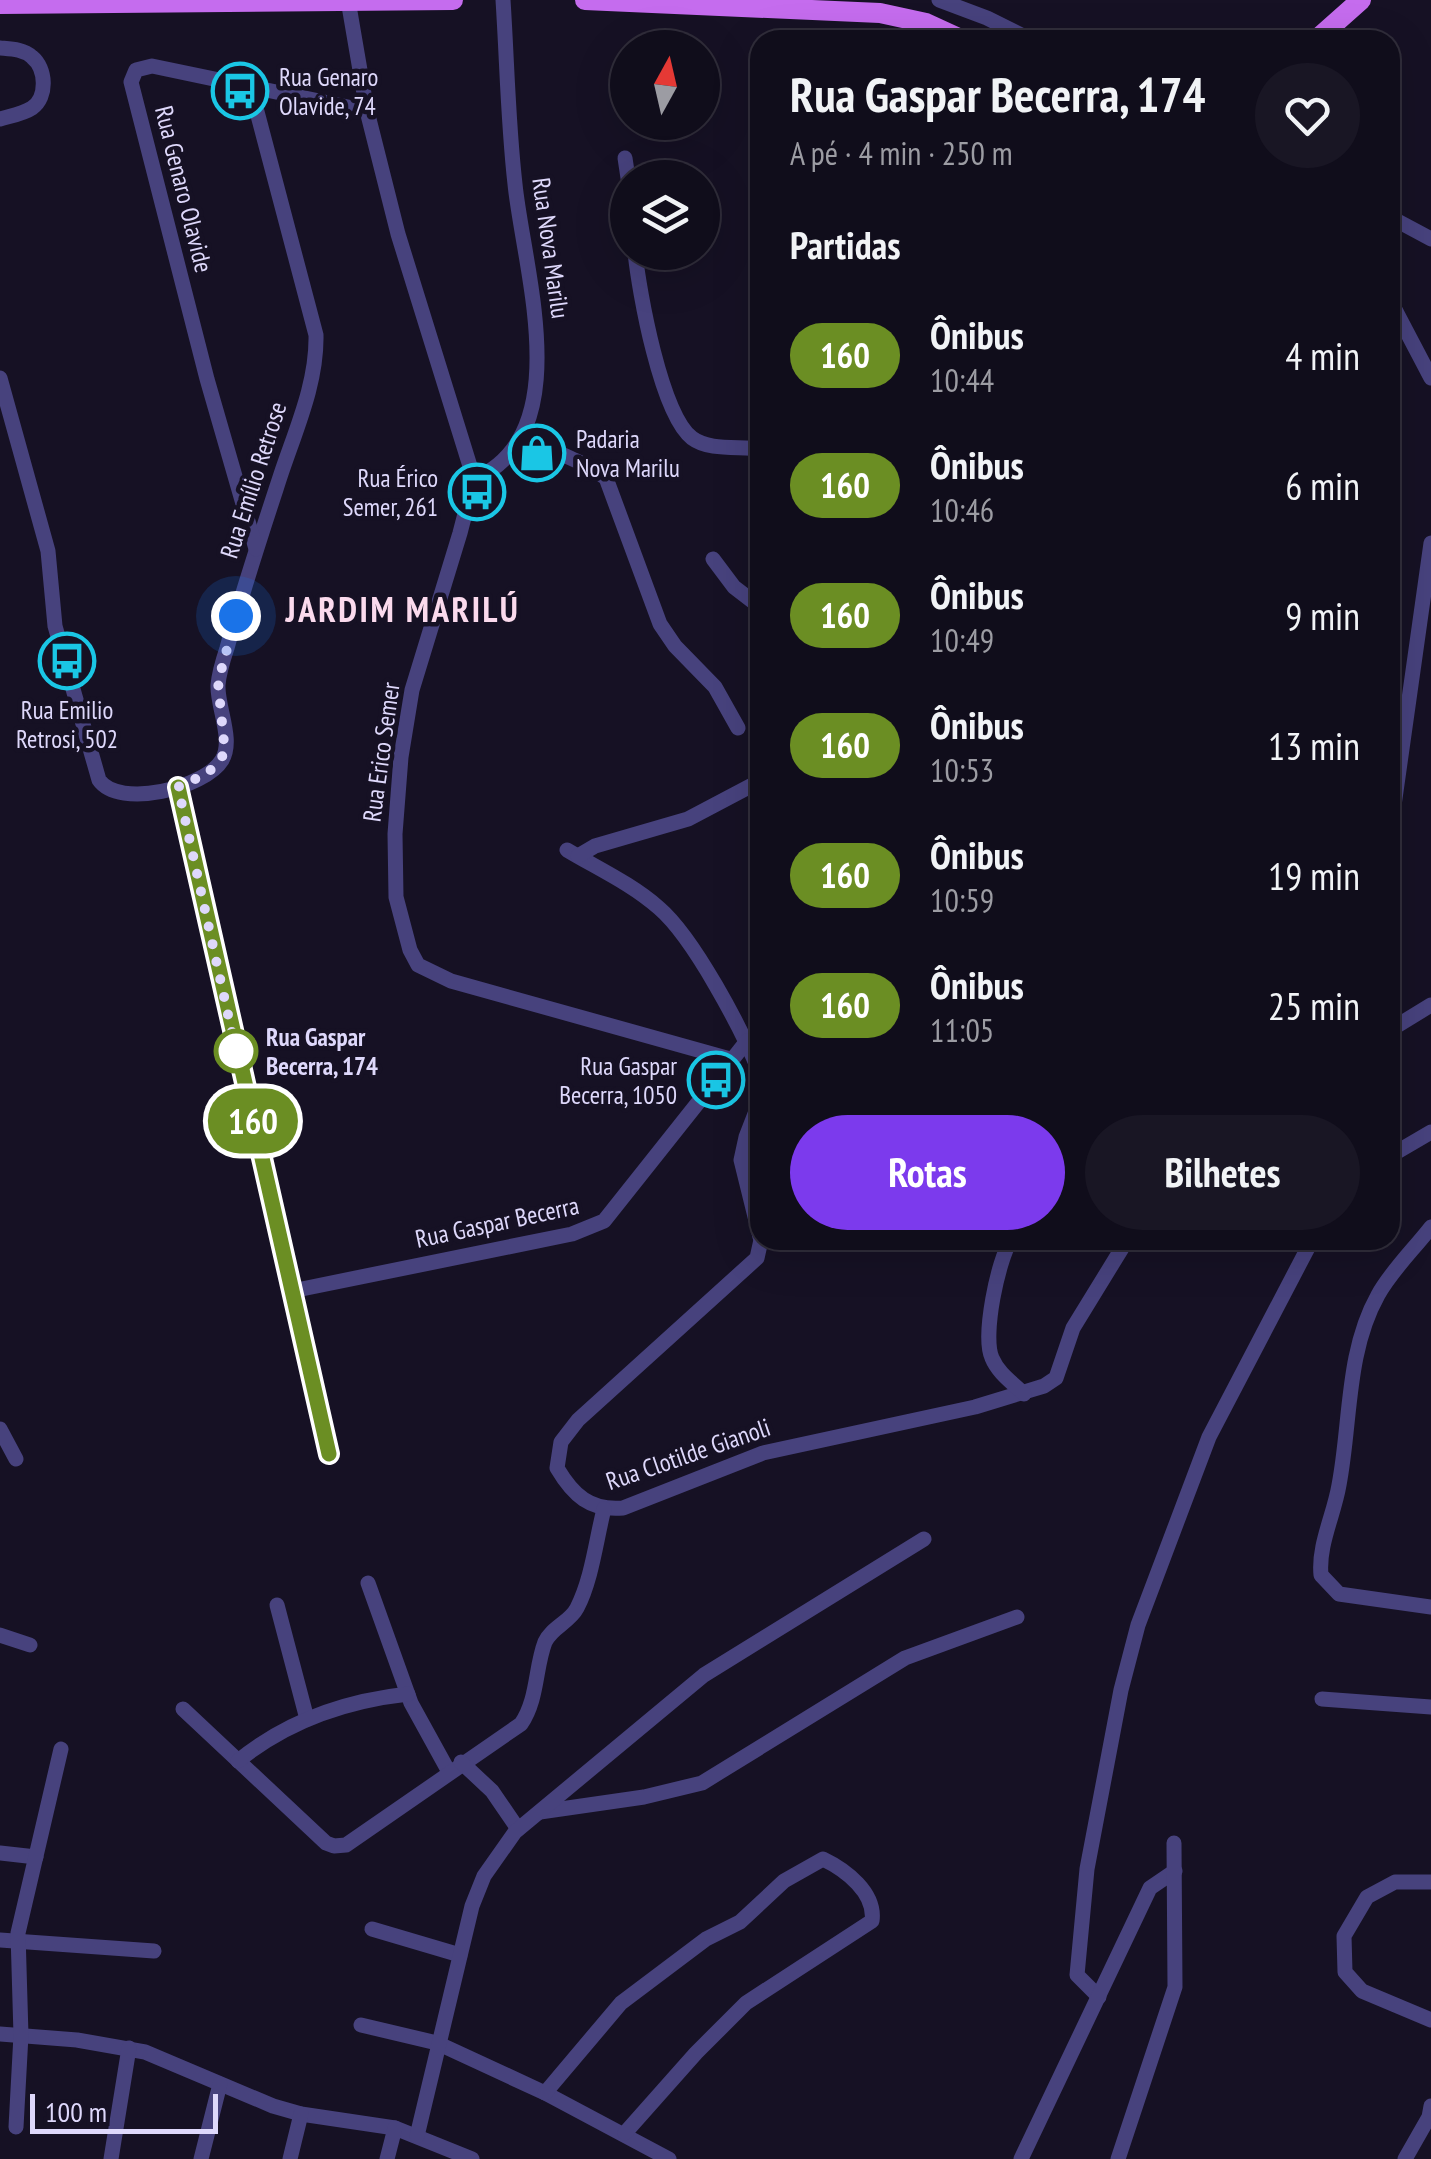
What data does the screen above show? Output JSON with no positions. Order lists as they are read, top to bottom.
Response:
{
  "streets": {
    "street": [
      "Rua Genaro Olavide",
      "Rua Nova Marilu",
      "Rua Emílio Retrose",
      "Rua Erico Semer",
      "Rua Gaspar Becerra",
      "Rua Clotilde Gianoli"
    ]
  },
  "crossings": [
    ["Rua Genaro Olavide", "Rua Emílio Retrose"],
    ["Rua Nova Marilu", "Rua Erico Semer"],
    ["Rua Erico Semer", "Rua Gaspar Becerra"]
  ],
  "districts": ["JARDIM MARILÚ"],
  "places": {
    "bus stop": [
      "Rua Genaro Olavide, 74",
      "Rua Érico Semer, 261",
      "Rua Emilio Retrosi, 502",
      "Rua Gaspar Becerra, 1050"
    ],
    "shop": ["Padaria Nova Marilu"],
    "other": ["Rua Gaspar Becerra, 174"]
  },
  "lines": ["bus line 160"],
  "scale_bar": "100 m",
  "north": "top",
  "page": {
    "on_map": "160",
    "heading": [
      ["Rua Gaspar Becerra, 174", "A pé · 4 min · 250 m"],
      "Partidas"
    ],
    "list": [
      {
        "mark": "160",
        "name": "Ônibus",
        "note": "10:44",
        "value": "4 min"
      },
      {
        "mark": "160",
        "name": "Ônibus",
        "note": "10:46",
        "value": "6 min"
      },
      {
        "mark": "160",
        "name": "Ônibus",
        "note": "10:49",
        "value": "9 min"
      },
      {
        "mark": "160",
        "name": "Ônibus",
        "note": "10:53",
        "value": "13 min"
      },
      {
        "mark": "160",
        "name": "Ônibus",
        "note": "10:59",
        "value": "19 min"
      },
      {
        "mark": "160",
        "name": "Ônibus",
        "note": "11:05",
        "value": "25 min"
      }
    ],
    "buttons": ["Rotas", "Bilhetes"],
    "scale": "100 m"
  }
}
